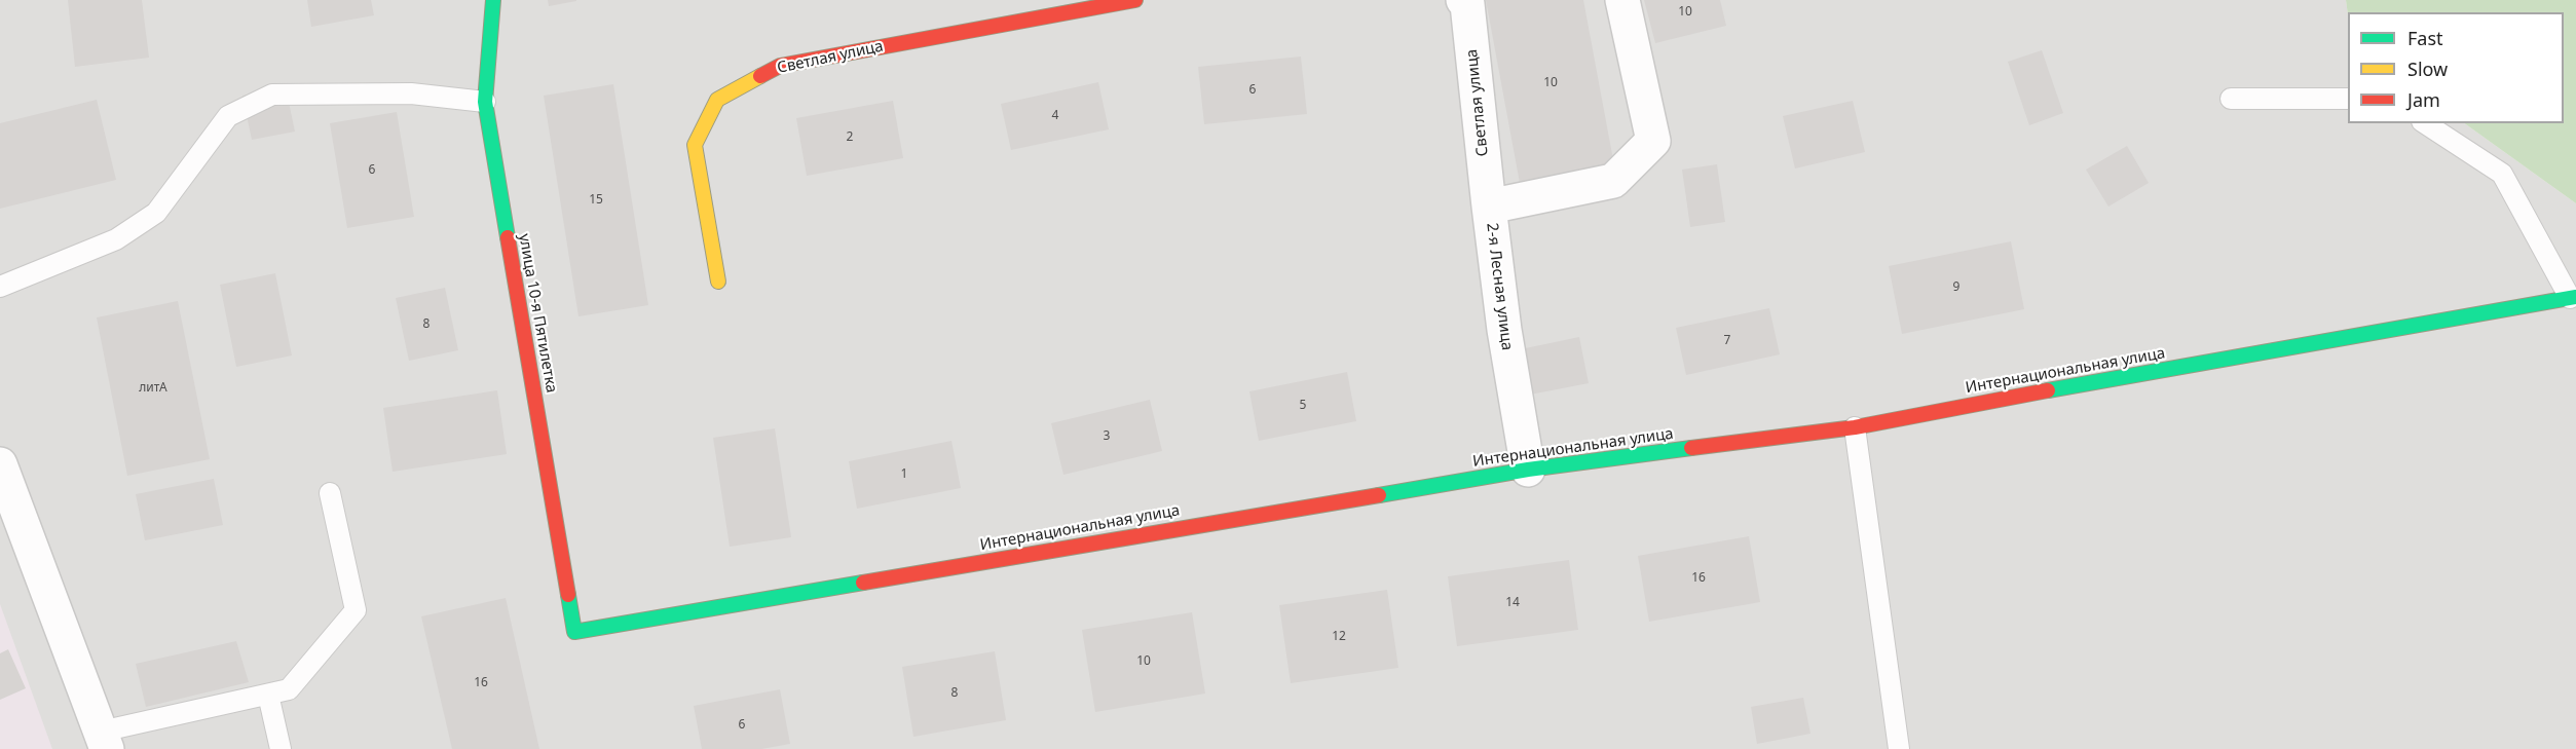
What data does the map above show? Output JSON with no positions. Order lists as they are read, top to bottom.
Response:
{
  "streets": {
    "street": [
      "Светлая улица",
      "2-я Лесная улица",
      "улица 10-я Пятилетка",
      "Интернациональная улица"
    ]
  },
  "crossings": [
    ["Светлая улица", "2-я Лесная улица"],
    ["2-я Лесная улица", "Интернациональная улица"],
    ["улица 10-я Пятилетка", "Интернациональная улица"]
  ],
  "house_numbers": [
    "10",
    "10",
    "6",
    "4",
    "2",
    "6",
    "15",
    "9",
    "8",
    "7",
    "литА",
    "5",
    "3",
    "1",
    "16",
    "14",
    "12",
    "10",
    "16",
    "8",
    "6"
  ],
  "legend": ["Fast", "Slow", "Jam"]
}
